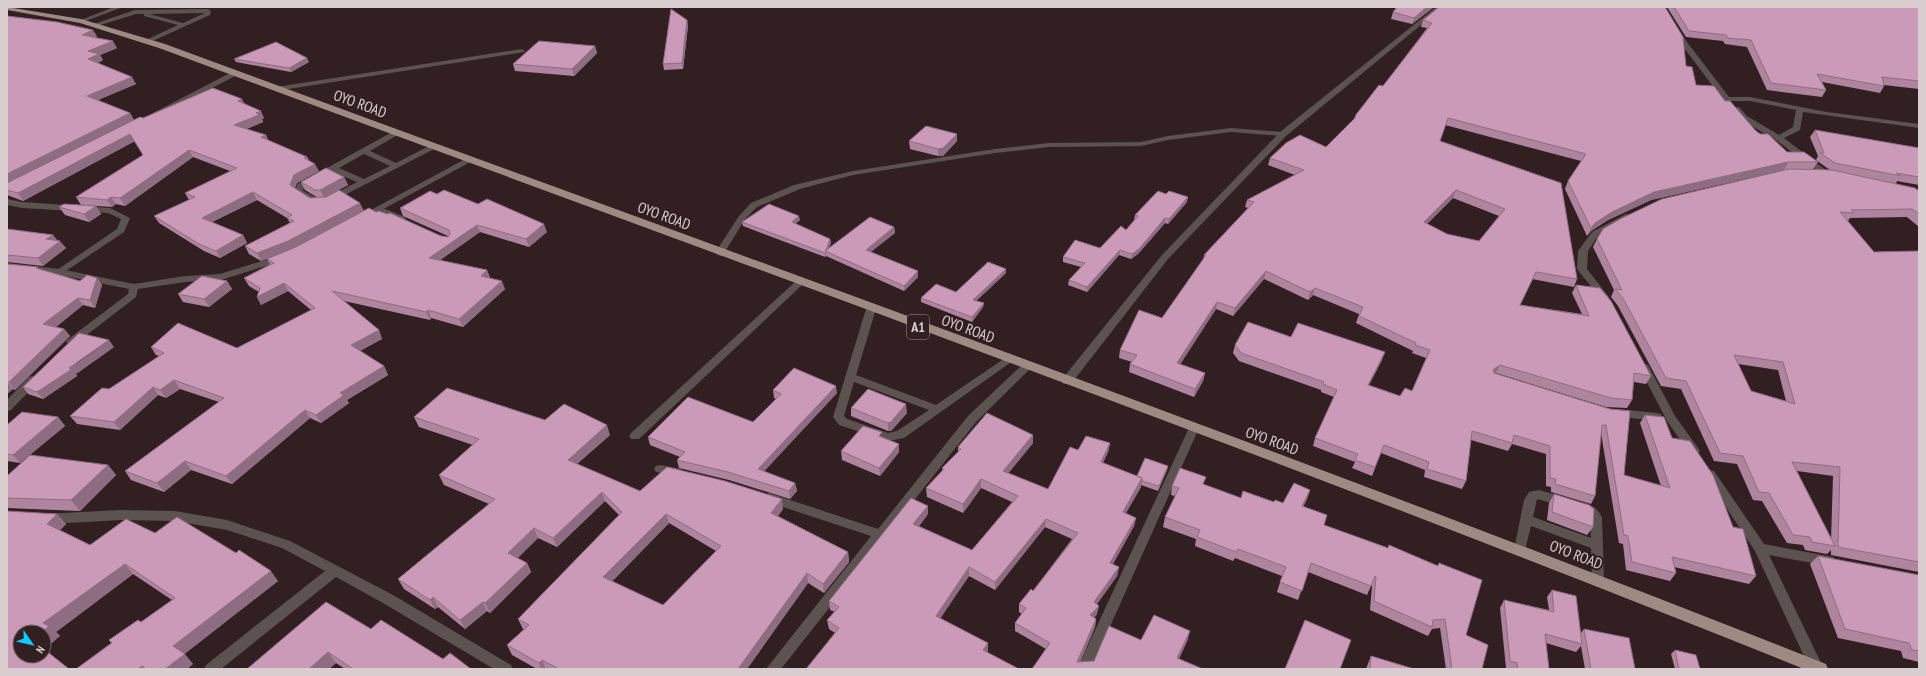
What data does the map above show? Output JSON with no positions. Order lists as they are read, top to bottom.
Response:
{
  "streets": {
    "highway": ["OYO ROAD", "A1"]
  },
  "north": "bottom right"
}
